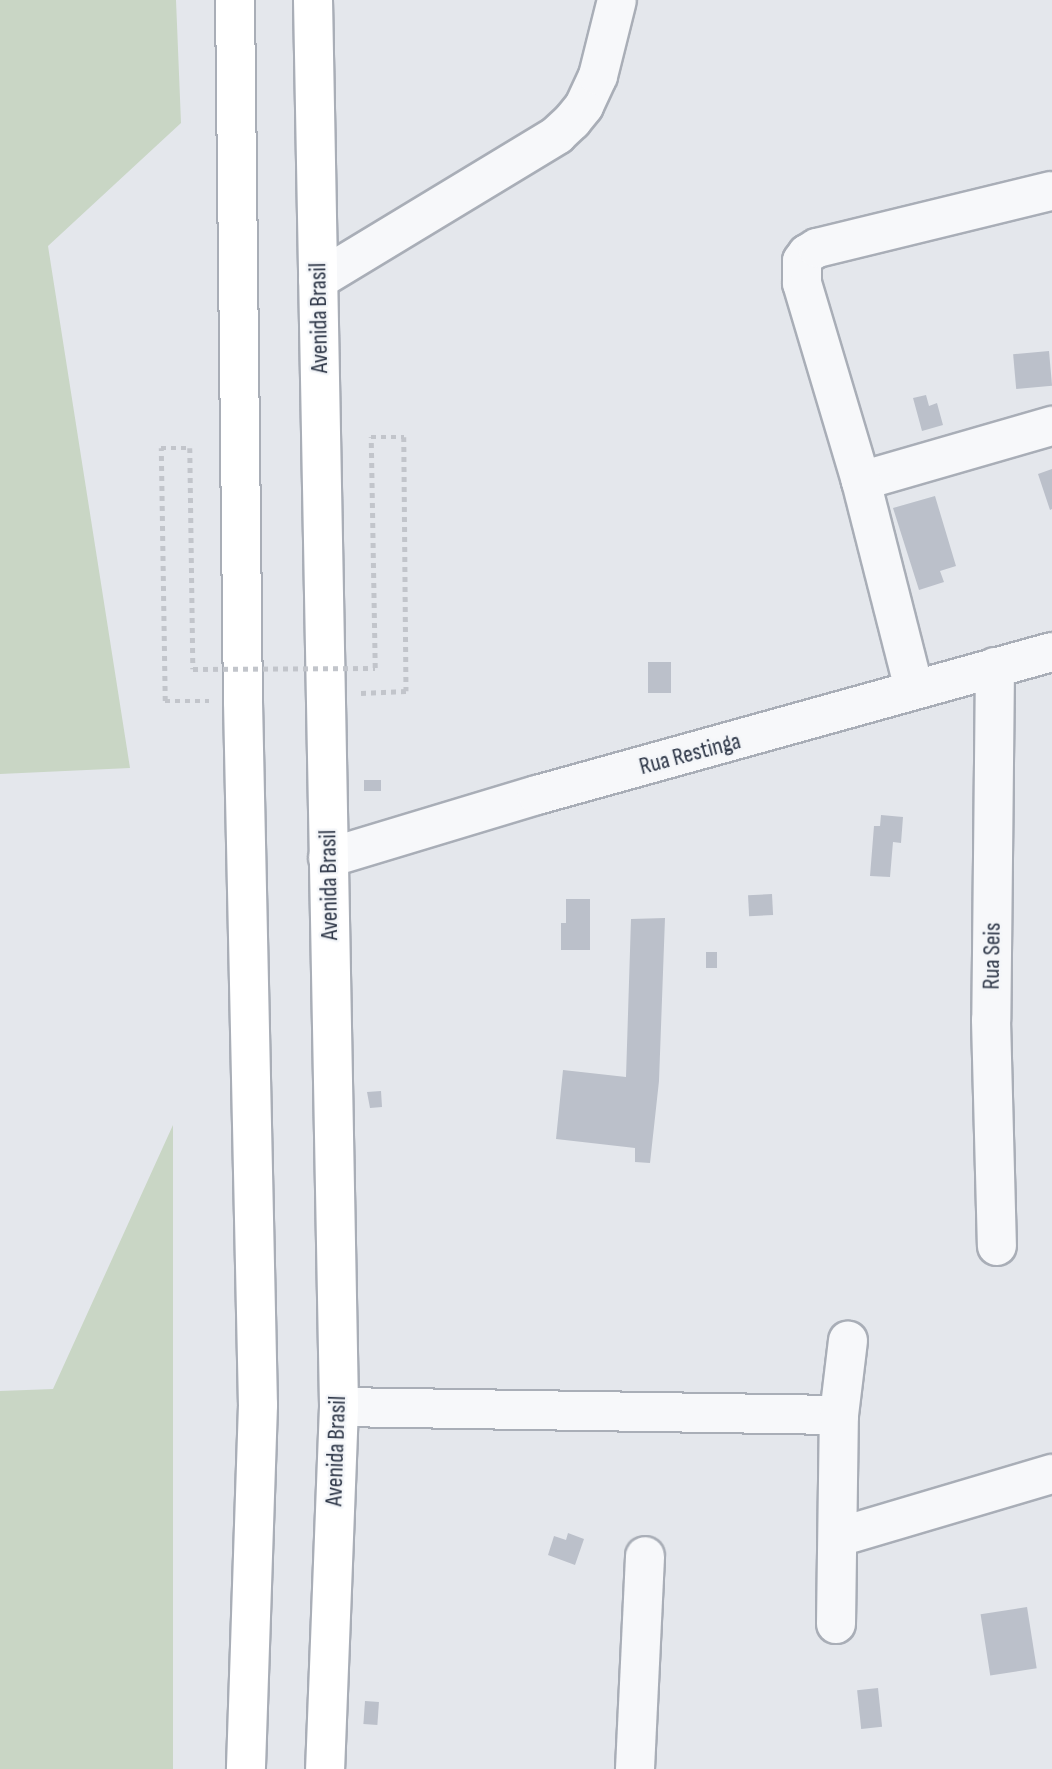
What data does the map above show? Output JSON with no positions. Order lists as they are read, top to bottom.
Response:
{
  "streets": {
    "highway": ["Avenida Brasil"],
    "street": ["Rua Restinga", "Rua Seis"]
  },
  "crossings": [
    ["Avenida Brasil", "Rua Restinga"],
    ["Rua Restinga", "Rua Seis"]
  ]
}
